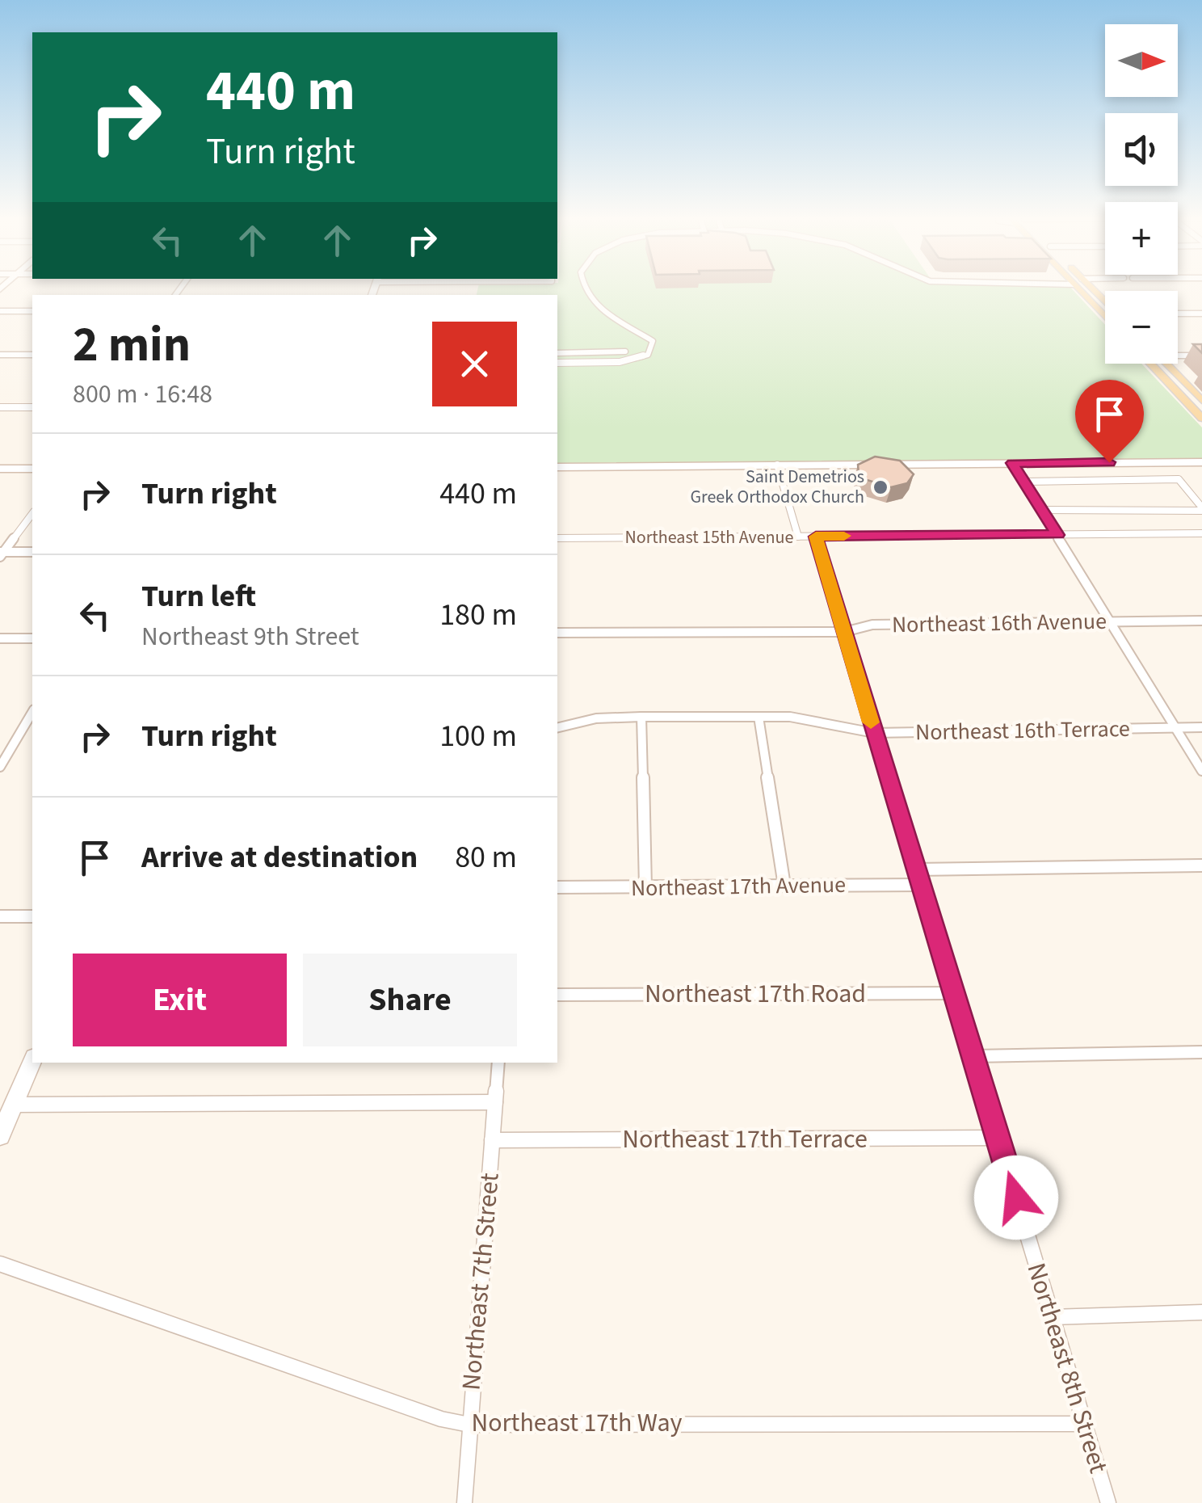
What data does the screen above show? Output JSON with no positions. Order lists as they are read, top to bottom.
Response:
{
  "streets": {
    "street": [
      "Northeast 15th Avenue",
      "Northeast 16th Avenue",
      "Northeast 16th Terrace",
      "Northeast 17th Avenue",
      "Northeast 17th Road",
      "Northeast 17th Terrace",
      "Northeast 7th Street",
      "Northeast 8th Street",
      "Northeast 17th Way"
    ]
  },
  "crossings": [
    ["Northeast 15th Avenue", "Northeast 8th Street"],
    ["Northeast 16th Avenue", "Northeast 8th Street"],
    ["Northeast 16th Terrace", "Northeast 8th Street"],
    ["Northeast 17th Avenue", "Northeast 8th Street"],
    ["Northeast 17th Road", "Northeast 8th Street"],
    ["Northeast 17th Terrace", "Northeast 7th Street"],
    ["Northeast 17th Terrace", "Northeast 8th Street"],
    ["Northeast 7th Street", "Northeast 17th Way"],
    ["Northeast 8th Street", "Northeast 17th Way"]
  ],
  "places": ["Saint Demetrios Greek Orthodox Church"],
  "north": "right",
  "page": {
    "map_buttons": ["+", "−"],
    "turn": ["440 m", "Turn right"],
    "heading": ["2 min", "800 m · 16:48"],
    "list": [
      {
        "name": "Turn right",
        "value": "440 m"
      },
      {
        "name": "Turn left",
        "note": "Northeast 9th Street",
        "value": "180 m"
      },
      {
        "name": "Turn right",
        "value": "100 m"
      },
      {
        "name": "Arrive at destination",
        "value": "80 m"
      }
    ],
    "buttons": ["Exit", "Share"]
  }
}
